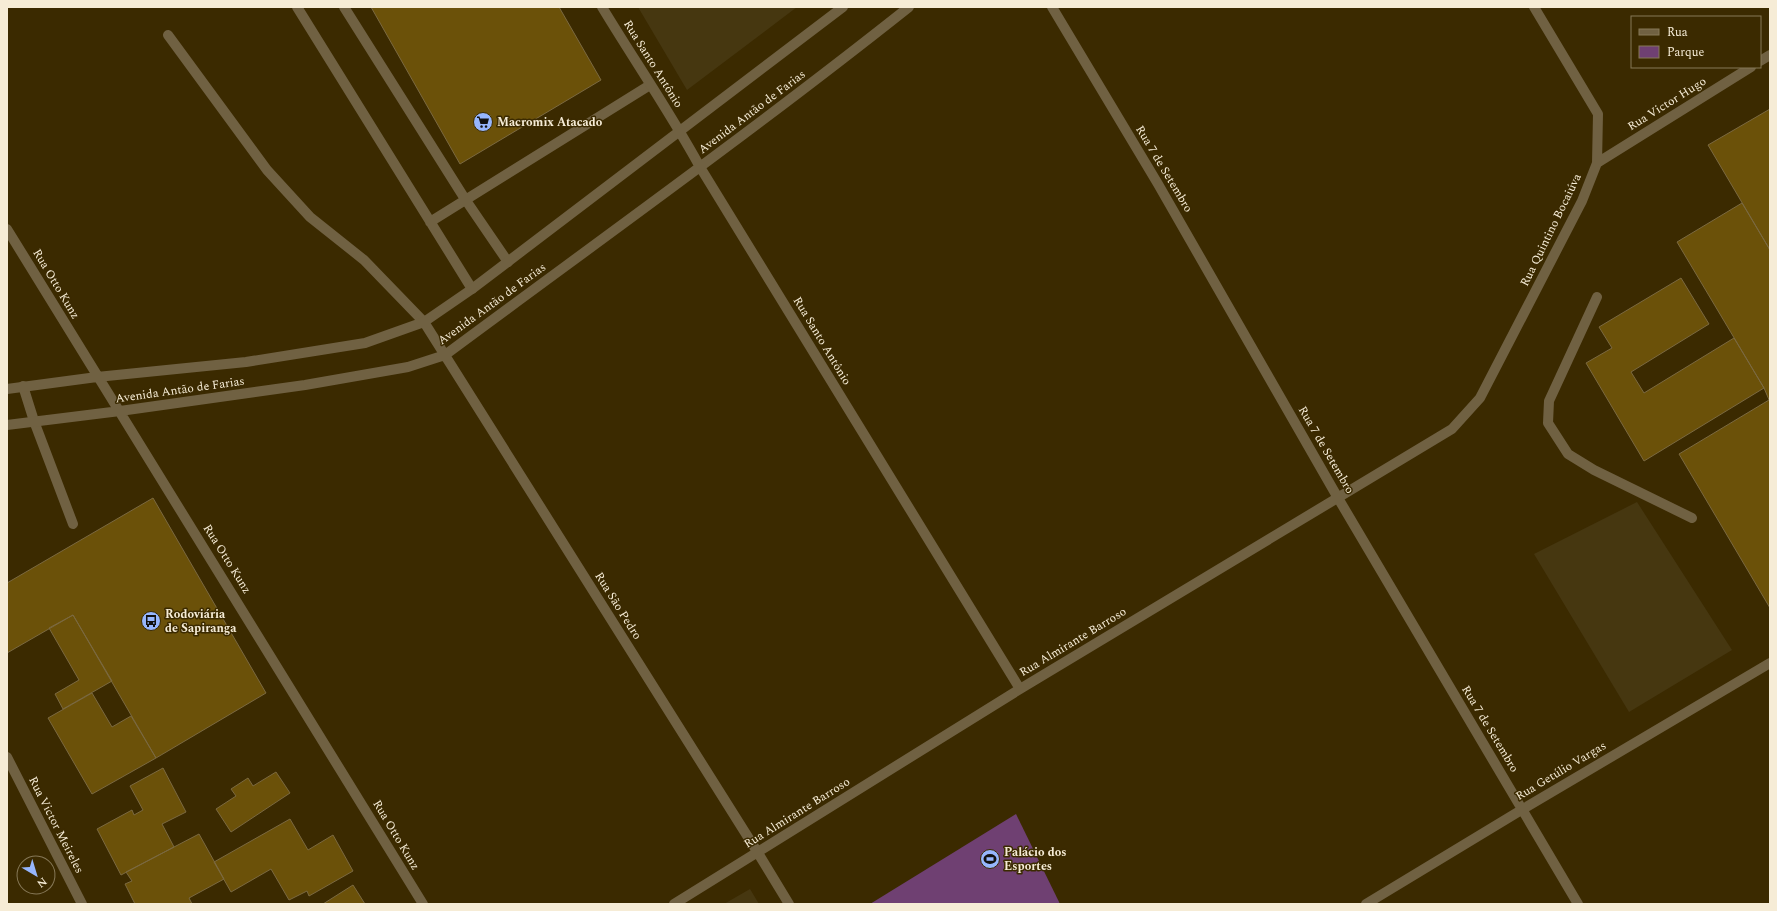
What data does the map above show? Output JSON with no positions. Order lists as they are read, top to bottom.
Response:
{
  "streets": {
    "street": [
      "Rua Santo Antônio",
      "Rua Victor Hugo",
      "Avenida Antão de Farias",
      "Rua 7 de Setembro",
      "Rua Quintino Bocaiúva",
      "Rua Otto Kunz",
      "Rua São Pedro",
      "Rua Almirante Barroso",
      "Rua Getúlio Vargas",
      "Rua Victor Meireles"
    ]
  },
  "crossings": [
    ["Rua Santo Antônio", "Avenida Antão de Farias"],
    ["Rua Santo Antônio", "Rua Almirante Barroso"],
    ["Rua Victor Hugo", "Rua Quintino Bocaiúva"],
    ["Avenida Antão de Farias", "Rua Otto Kunz"],
    ["Avenida Antão de Farias", "Rua São Pedro"],
    ["Rua 7 de Setembro", "Rua Almirante Barroso"],
    ["Rua 7 de Setembro", "Rua Getúlio Vargas"],
    ["Rua Quintino Bocaiúva", "Rua Almirante Barroso"],
    ["Rua São Pedro", "Rua Almirante Barroso"]
  ],
  "places": {
    "supermarket": ["Macromix Atacado"],
    "bus stop": ["Rodoviária de Sapiranga"],
    "sports": ["Palácio dos Esportes"]
  },
  "legend": ["Rua", "Parque"],
  "north": "bottom right"
}
